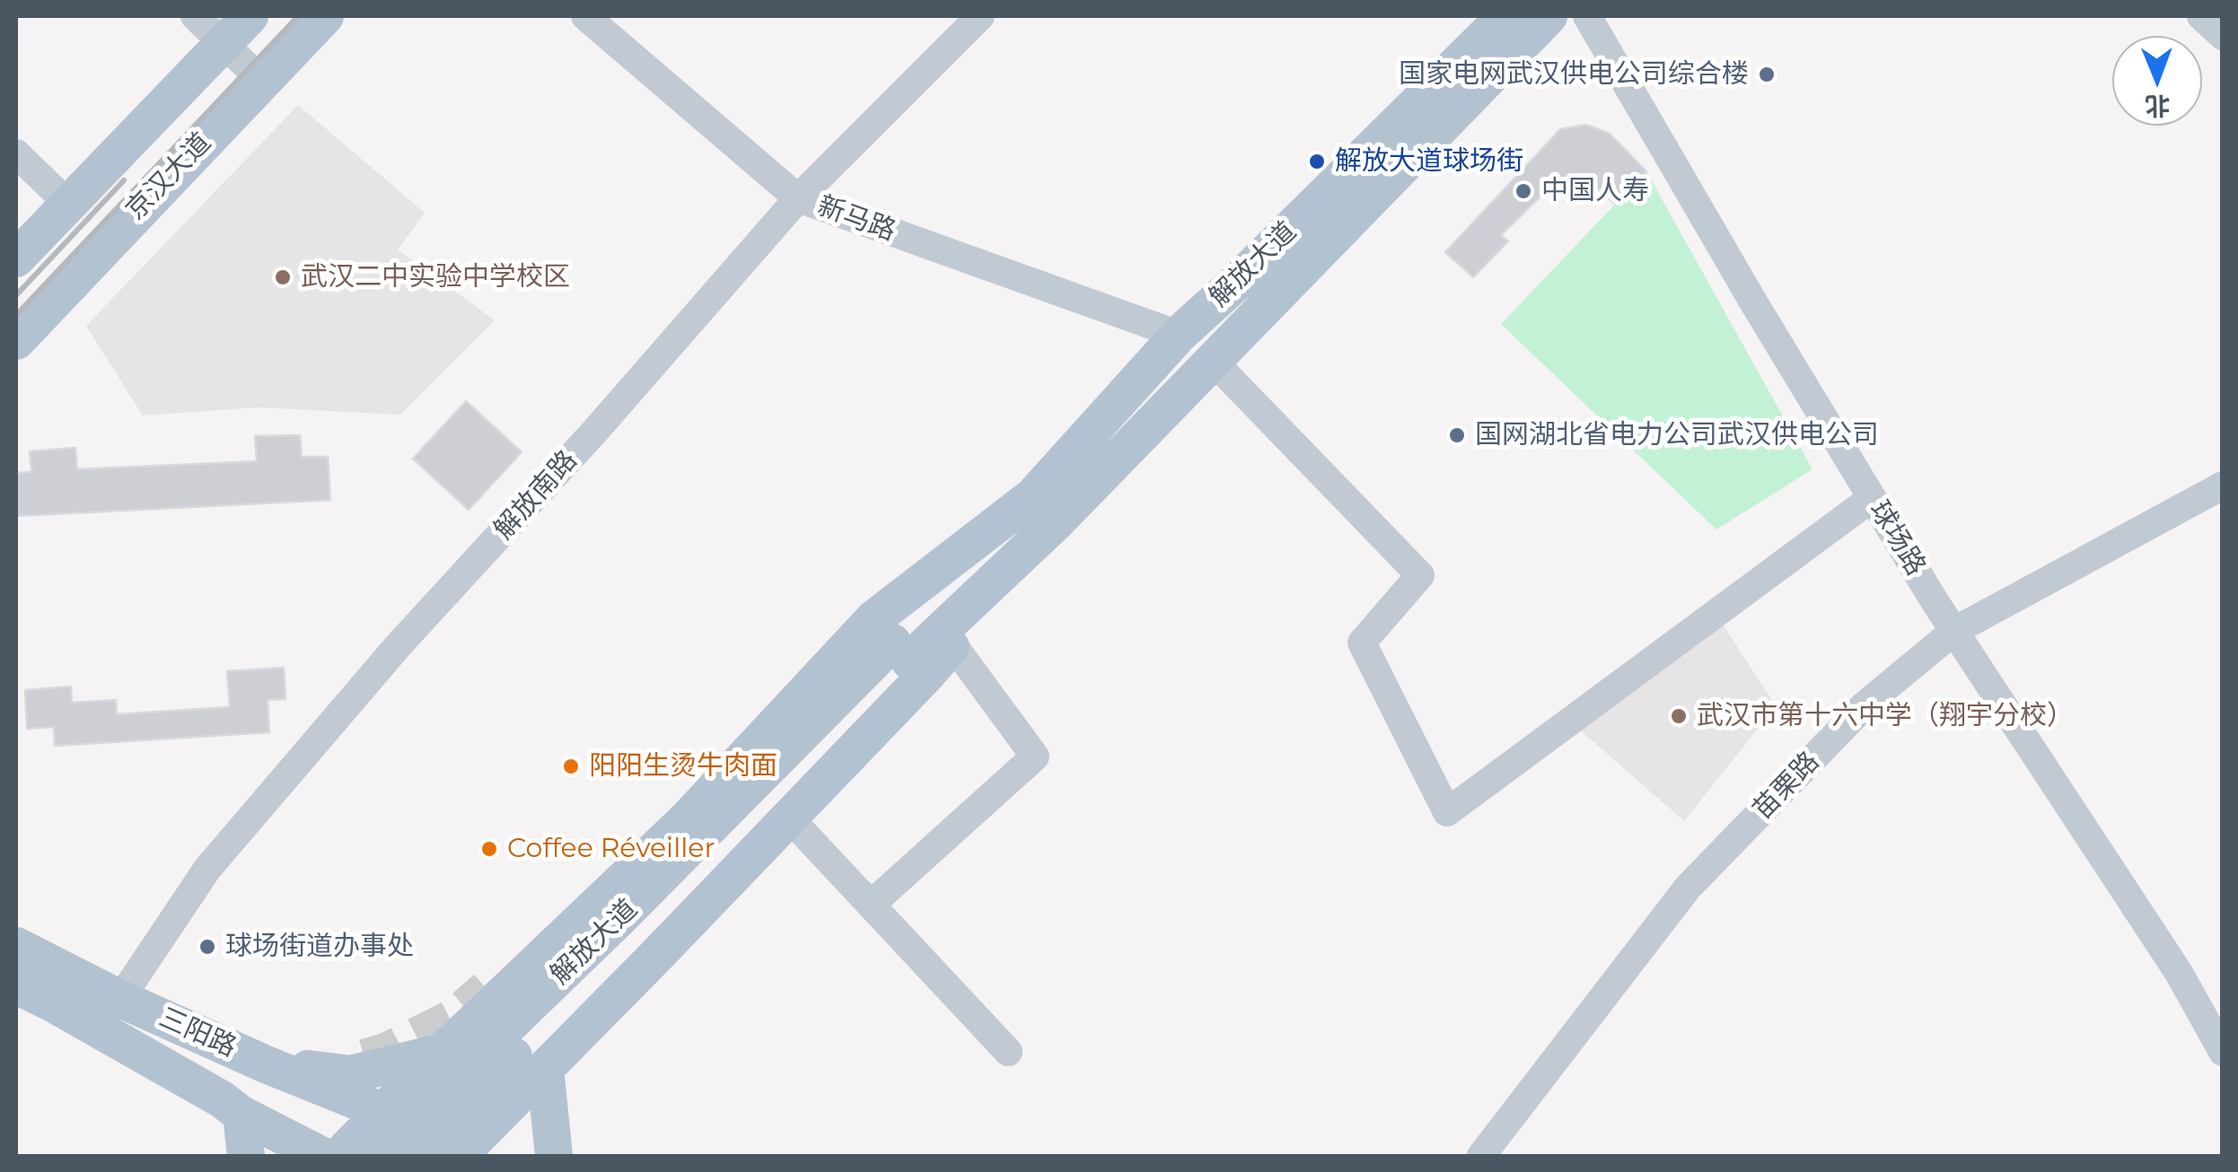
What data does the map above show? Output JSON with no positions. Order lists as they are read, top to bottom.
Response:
{
  "streets": {
    "main road": ["京汉大道", "解放大道", "三阳路"],
    "street": [
      "新马路",
      "解放南路",
      "球场路",
      "苗栗路"
    ]
  },
  "crossings": [
    ["新马路", "解放大道"],
    ["新马路", "解放南路"],
    ["解放大道", "三阳路"],
    ["解放南路", "三阳路"],
    ["球场路", "苗栗路"]
  ],
  "places": [
    "国家电网武汉供电公司综合楼",
    "解放大道球场街",
    "中国人寿",
    "武汉二中实验中学校区",
    "国网湖北省电力公司武汉供电公司",
    "武汉市第十六中学（翔宇分校）",
    "阳阳生烫牛肉面",
    "Coffee Réveiller",
    "球场街道办事处"
  ],
  "north": "bottom"
}
